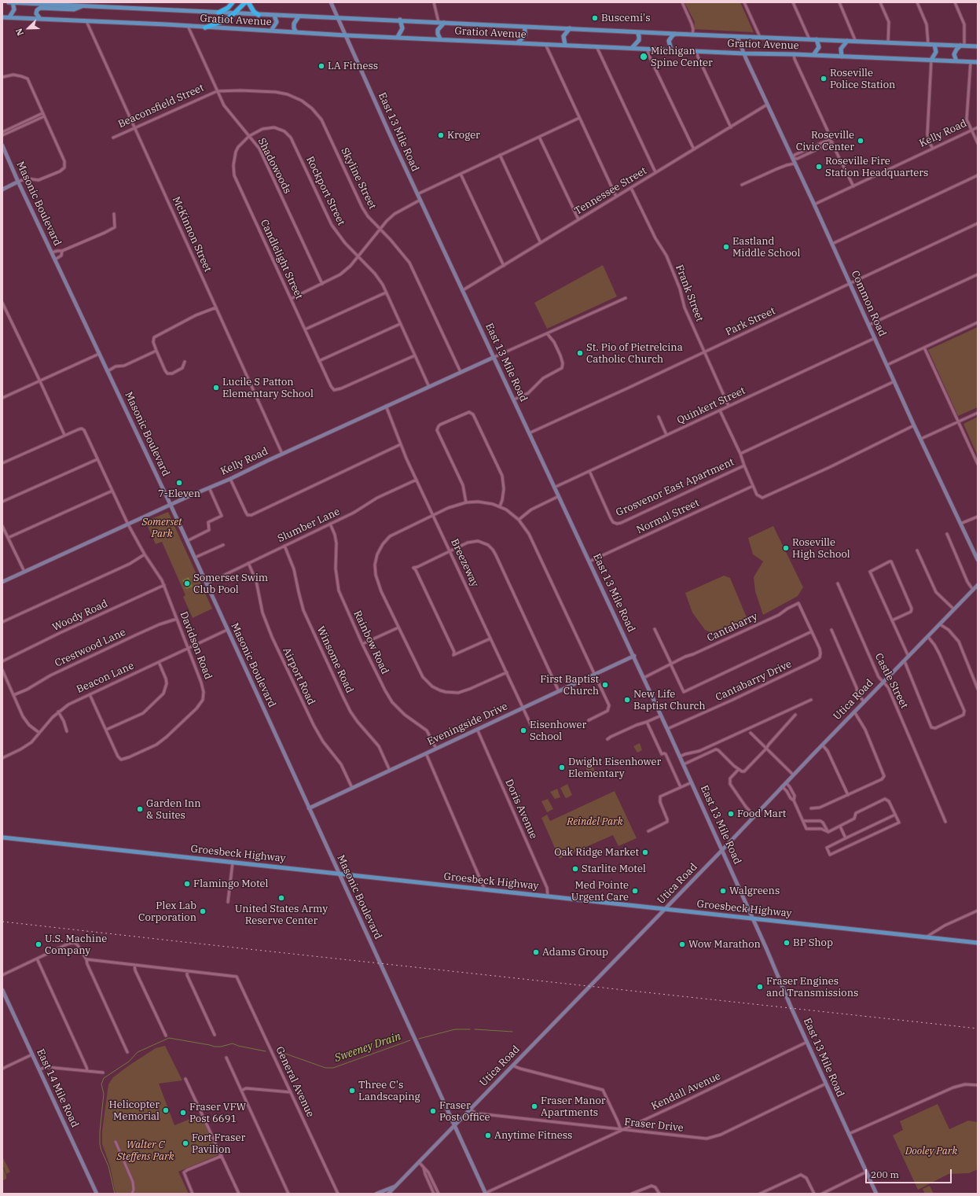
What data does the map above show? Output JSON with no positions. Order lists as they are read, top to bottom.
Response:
{
  "streets": {
    "main road": ["Gratiot Avenue", "Groesbeck Highway"],
    "street": [
      "Beaconsfield Street",
      "East 13 Mile Road",
      "Kelly Road",
      "Shadowoods",
      "Skyline Street",
      "Rockport Street",
      "Tennessee Street",
      "Masonic Boulevard",
      "McKinnon Street",
      "Candlelight Street",
      "Frank Street",
      "Common Road",
      "Park Street",
      "Quinkert Street",
      "Grosvenor East Apartment",
      "Normal Street",
      "Slumber Lane",
      "Breezeway",
      "Woody Road",
      "Cantabarry",
      "Rainbow Road",
      "Davidson Road",
      "Crestwood Lane",
      "Winsome Road",
      "Airport Road",
      "Beacon Lane",
      "Cantabarry Drive",
      "Castle Street",
      "Utica Road",
      "Eveningside Drive",
      "Doris Avenue",
      "General Avenue",
      "East 14 Mile Road",
      "Kendall Avenue",
      "Fraser Drive"
    ]
  },
  "crossings": [
    ["Gratiot Avenue", "East 13 Mile Road"],
    ["Gratiot Avenue", "Shadowoods"],
    ["Gratiot Avenue", "McKinnon Street"],
    ["Gratiot Avenue", "Common Road"],
    ["Beaconsfield Street", "Shadowoods"],
    ["Beaconsfield Street", "Skyline Street"],
    ["Beaconsfield Street", "McKinnon Street"],
    ["East 13 Mile Road", "Kelly Road"],
    ["East 13 Mile Road", "Tennessee Street"],
    ["East 13 Mile Road", "Park Street"],
    ["East 13 Mile Road", "Quinkert Street"],
    ["East 13 Mile Road", "Normal Street"],
    ["East 13 Mile Road", "Cantabarry"],
    ["East 13 Mile Road", "Cantabarry Drive"],
    ["East 13 Mile Road", "Utica Road"],
    ["East 13 Mile Road", "Eveningside Drive"],
    ["East 13 Mile Road", "Groesbeck Highway"],
    ["East 13 Mile Road", "Kendall Avenue"],
    ["East 13 Mile Road", "Fraser Drive"],
    ["Kelly Road", "Skyline Street"],
    ["Kelly Road", "Rockport Street"],
    ["Kelly Road", "Masonic Boulevard"],
    ["Kelly Road", "McKinnon Street"],
    ["Kelly Road", "Common Road"],
    ["Kelly Road", "Breezeway"],
    ["Kelly Road", "Davidson Road"],
    ["Shadowoods", "Skyline Street"],
    ["Shadowoods", "Rockport Street"],
    ["Shadowoods", "Candlelight Street"],
    ["Rockport Street", "Candlelight Street"],
    ["Tennessee Street", "Frank Street"],
    ["Tennessee Street", "Common Road"],
    ["Masonic Boulevard", "Slumber Lane"],
    ["Masonic Boulevard", "Beacon Lane"],
    ["Masonic Boulevard", "Utica Road"],
    ["Masonic Boulevard", "Eveningside Drive"],
    ["Masonic Boulevard", "Groesbeck Highway"],
    ["Masonic Boulevard", "Kendall Avenue"],
    ["Frank Street", "Park Street"],
    ["Frank Street", "Quinkert Street"],
    ["Common Road", "Park Street"],
    ["Common Road", "Quinkert Street"],
    ["Quinkert Street", "Grosvenor East Apartment"],
    ["Slumber Lane", "Breezeway"],
    ["Slumber Lane", "Rainbow Road"],
    ["Slumber Lane", "Winsome Road"],
    ["Slumber Lane", "Airport Road"],
    ["Breezeway", "Eveningside Drive"],
    ["Woody Road", "Davidson Road"],
    ["Cantabarry", "Cantabarry Drive"],
    ["Rainbow Road", "Eveningside Drive"],
    ["Davidson Road", "Crestwood Lane"],
    ["Davidson Road", "Beacon Lane"],
    ["Winsome Road", "Eveningside Drive"],
    ["Airport Road", "Eveningside Drive"],
    ["Castle Street", "Utica Road"],
    ["Utica Road", "Groesbeck Highway"],
    ["Utica Road", "Fraser Drive"],
    ["Eveningside Drive", "Doris Avenue"],
    ["Doris Avenue", "Groesbeck Highway"],
    ["Kendall Avenue", "Fraser Drive"]
  ],
  "water": ["Sweeney Drain"],
  "parks": [
    "Somerset Park",
    "Reindel Park",
    "Walter C Steffens Park",
    "Dooley Park"
  ],
  "places": [
    "Buscemi's",
    "Michigan Spine Center",
    "LA Fitness",
    "Roseville Police Station",
    "Kroger",
    "Roseville Civic Center",
    "Roseville Fire Station Headquarters",
    "Eastland Middle School",
    "St. Pio of Pietrelcina Catholic Church",
    "Lucile S Patton Elementary School",
    "7-Eleven",
    "Roseville High School",
    "Somerset Swim Club Pool",
    "First Baptist Church",
    "New Life Baptist Church",
    "Eisenhower School",
    "Dwight Eisenhower Elementary",
    "Garden Inn & Suites",
    "Food Mart",
    "Oak Ridge Market",
    "Starlite Motel",
    "Flamingo Motel",
    "Med Pointe Urgent Care",
    "Walgreens",
    "United States Army Reserve Center",
    "Plex Lab Corporation",
    "BP Shop",
    "U.S. Machine Company",
    "Wow Marathon",
    "Adams Group",
    "Fraser Engines and Transmissions",
    "Three C's Landscaping",
    "Fraser Manor Apartments",
    "Helicopter Memorial",
    "Fraser Post Office",
    "Fraser VFW Post 6691",
    "Anytime Fitness",
    "Fort Fraser Pavilion"
  ],
  "scale_bar": "200 m",
  "north": "bottom left"
}
